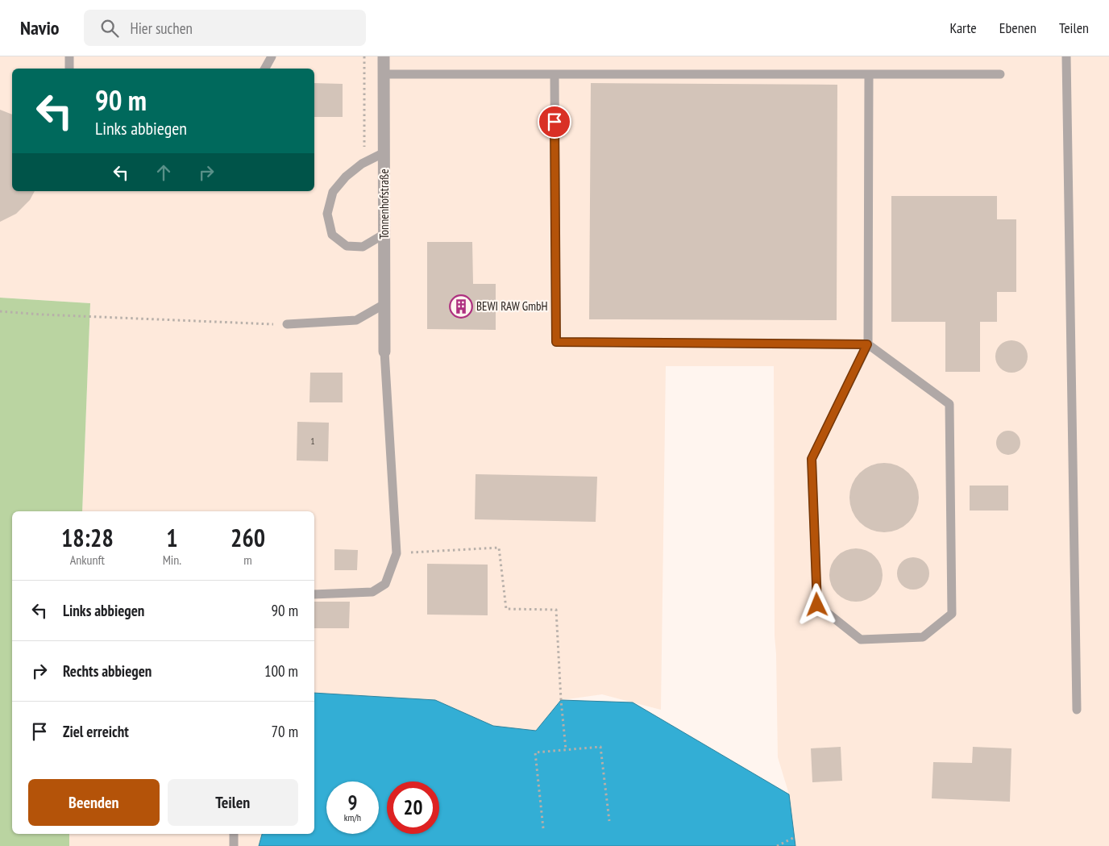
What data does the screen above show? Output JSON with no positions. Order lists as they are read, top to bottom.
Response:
{
  "streets": {
    "street": ["Tonnenhofstraße"]
  },
  "places": {
    "building": ["BEWI RAW GmbH"]
  },
  "house_numbers": ["1"],
  "page": {
    "header": "Navio",
    "search": "Hier suchen",
    "nav": ["Karte", "Ebenen", "Teilen"],
    "turn": ["90 m", "Links abbiegen"],
    "eta": [
      "18:28",
      "Ankunft",
      "1",
      "Min.",
      "260",
      "m"
    ],
    "list": [
      {
        "name": "Links abbiegen",
        "value": "90 m"
      },
      {
        "name": "Rechts abbiegen",
        "value": "100 m"
      },
      {
        "name": "Ziel erreicht",
        "value": "70 m"
      }
    ],
    "buttons": ["Beenden", "Teilen"],
    "speed": "9 km/h",
    "limit": "20"
  }
}
